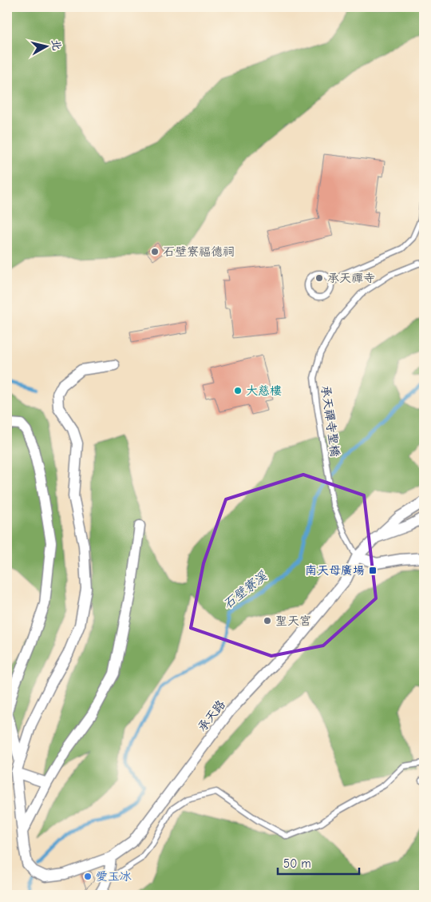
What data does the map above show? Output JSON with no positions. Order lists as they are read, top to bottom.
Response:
{
  "streets": {
    "street": ["承天路"],
    "lane": ["承天禪寺聖橋"]
  },
  "crossings": [
    ["承天禪寺聖橋", "承天路"]
  ],
  "water": ["石壁寮溪"],
  "places": {
    "other": [
      "石壁寮福德祠",
      "承天禪寺",
      "大慈樓",
      "聖天宮",
      "愛玉冰"
    ],
    "transit": ["南天母廣場"]
  },
  "scale_bar": "50 m",
  "north": "right"
}
